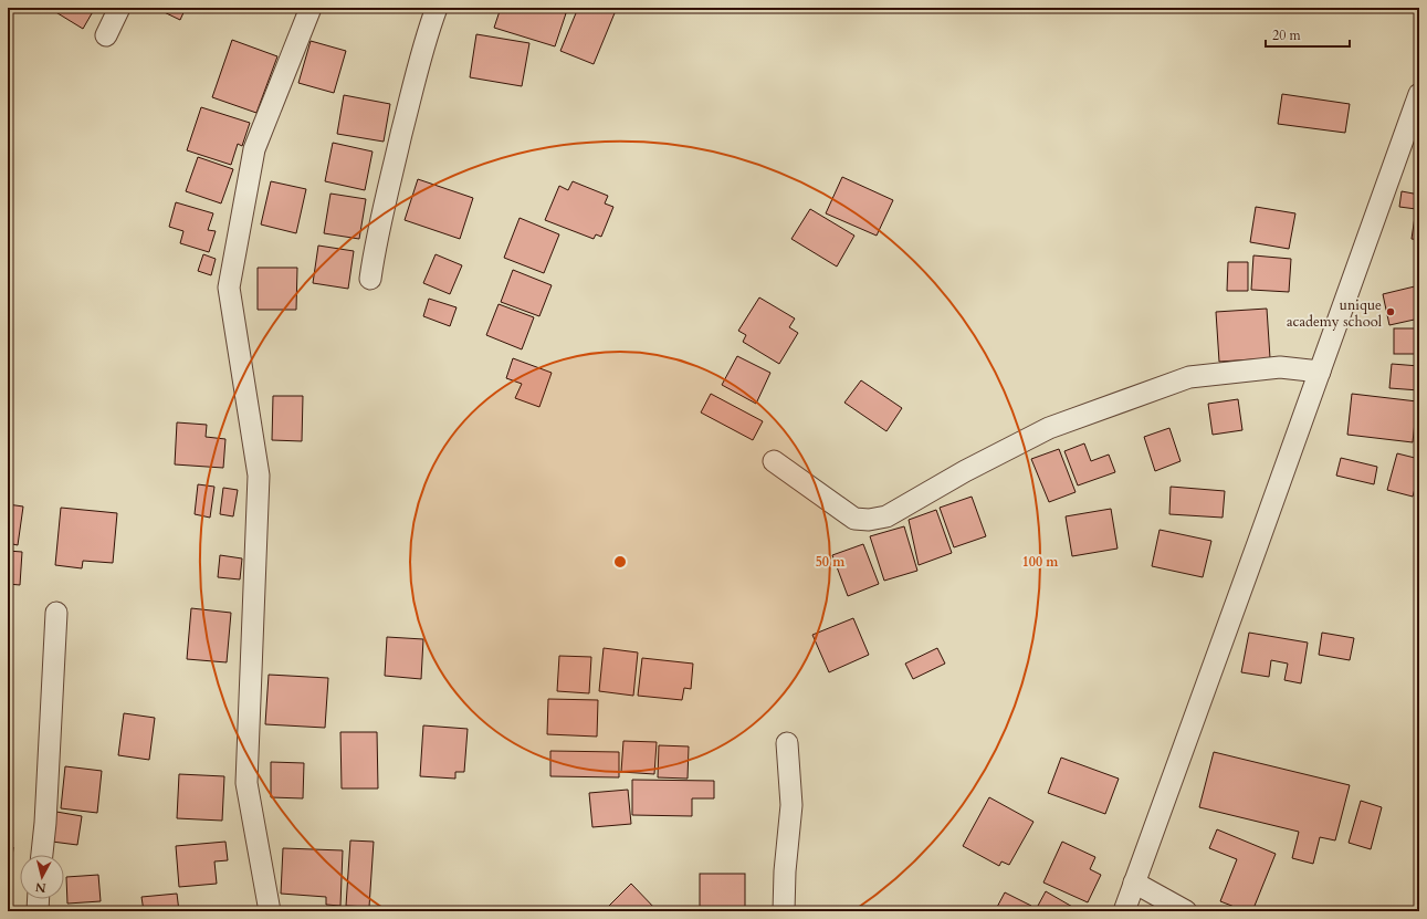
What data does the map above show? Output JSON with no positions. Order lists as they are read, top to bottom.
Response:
{
  "places": ["unique academy school"],
  "scale_bar": "20 m",
  "north": "bottom",
  "rings": ["50 m", "100 m"]
}
